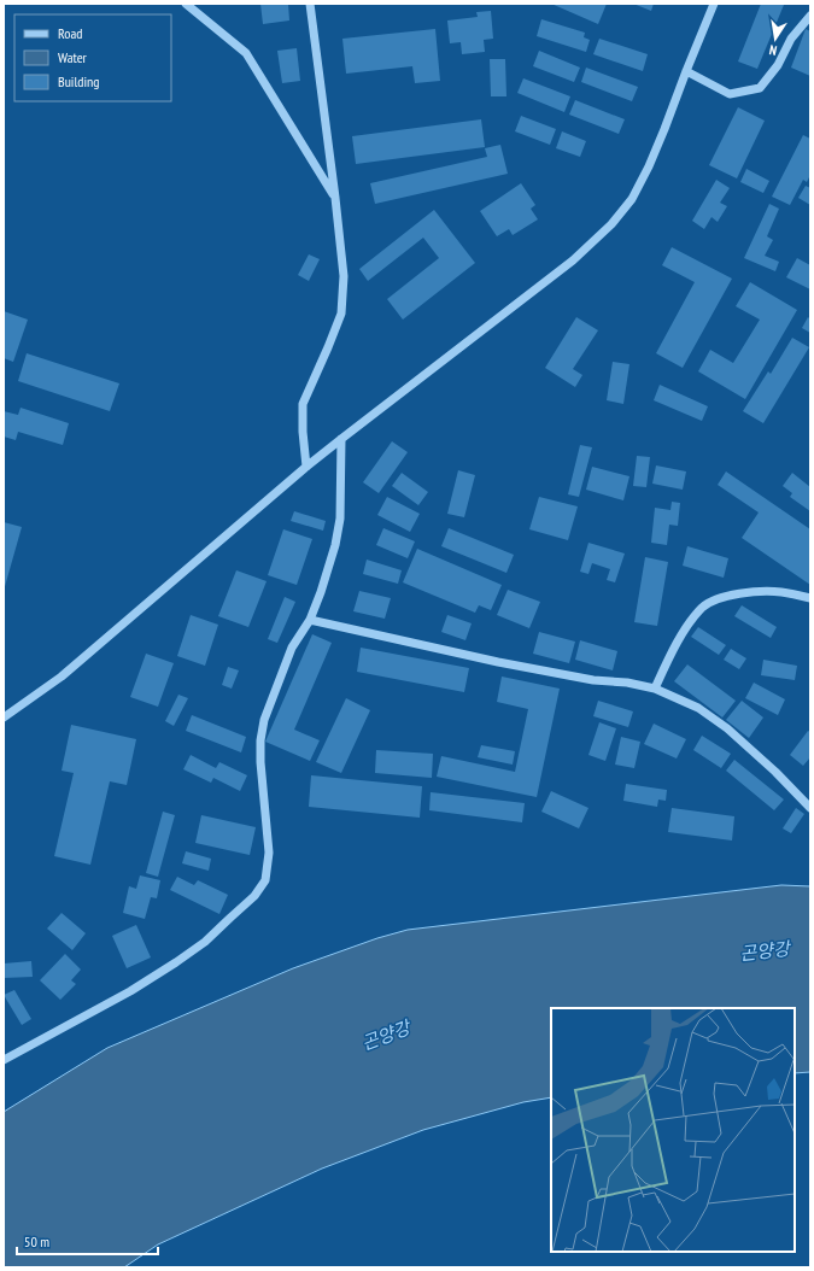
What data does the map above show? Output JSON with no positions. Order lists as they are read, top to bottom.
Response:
{
  "water": ["곤양강"],
  "legend": ["Road", "Water", "Building"],
  "scale_bar": "50 m",
  "north": "bottom"
}
